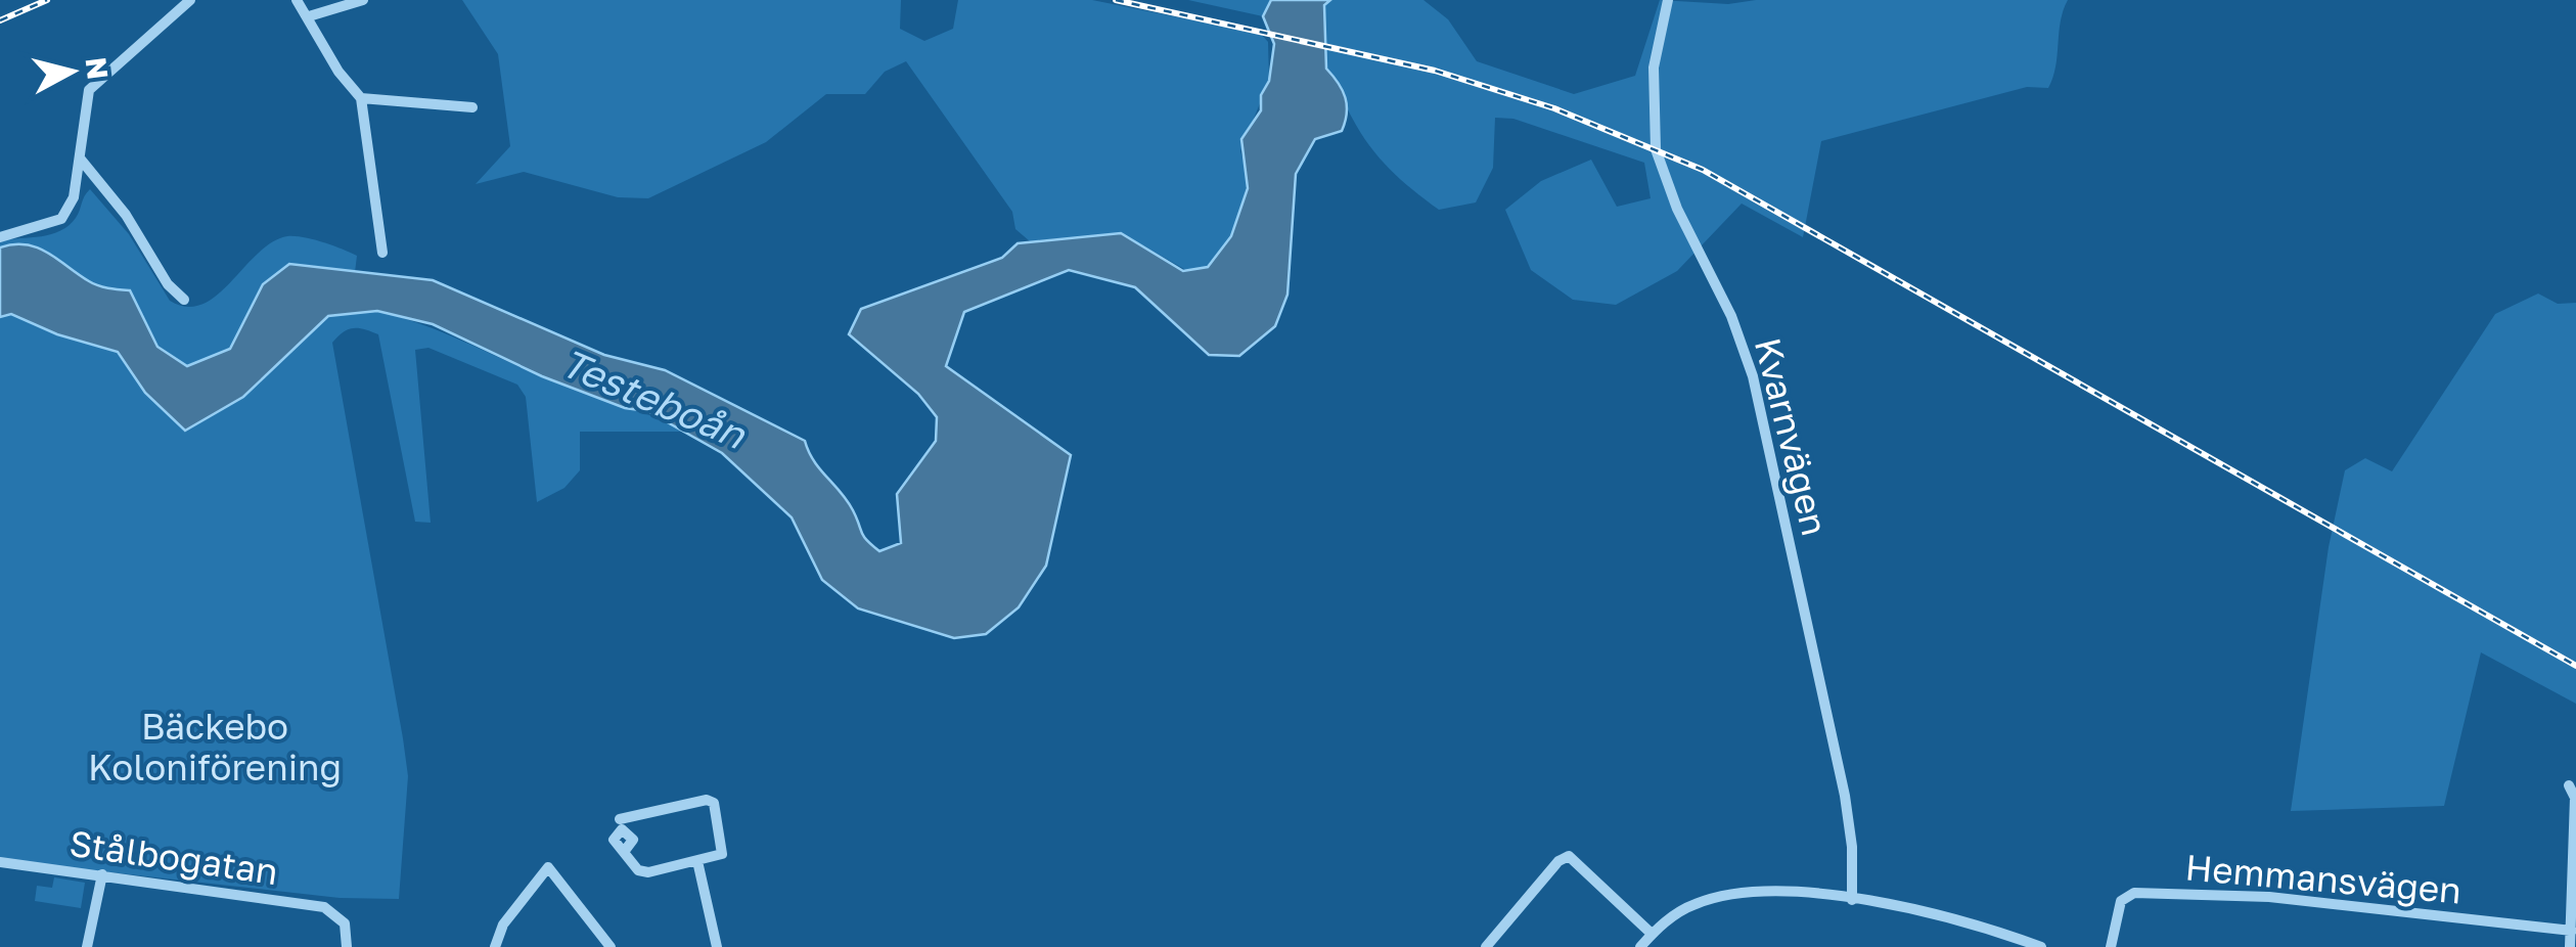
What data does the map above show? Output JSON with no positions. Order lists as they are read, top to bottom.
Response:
{
  "streets": {
    "street": ["Kvarnvägen", "Stålbogatan", "Hemmansvägen"]
  },
  "water": ["Testeboån"],
  "parks": ["Bäckebo Koloniförening"],
  "north": "right"
}
